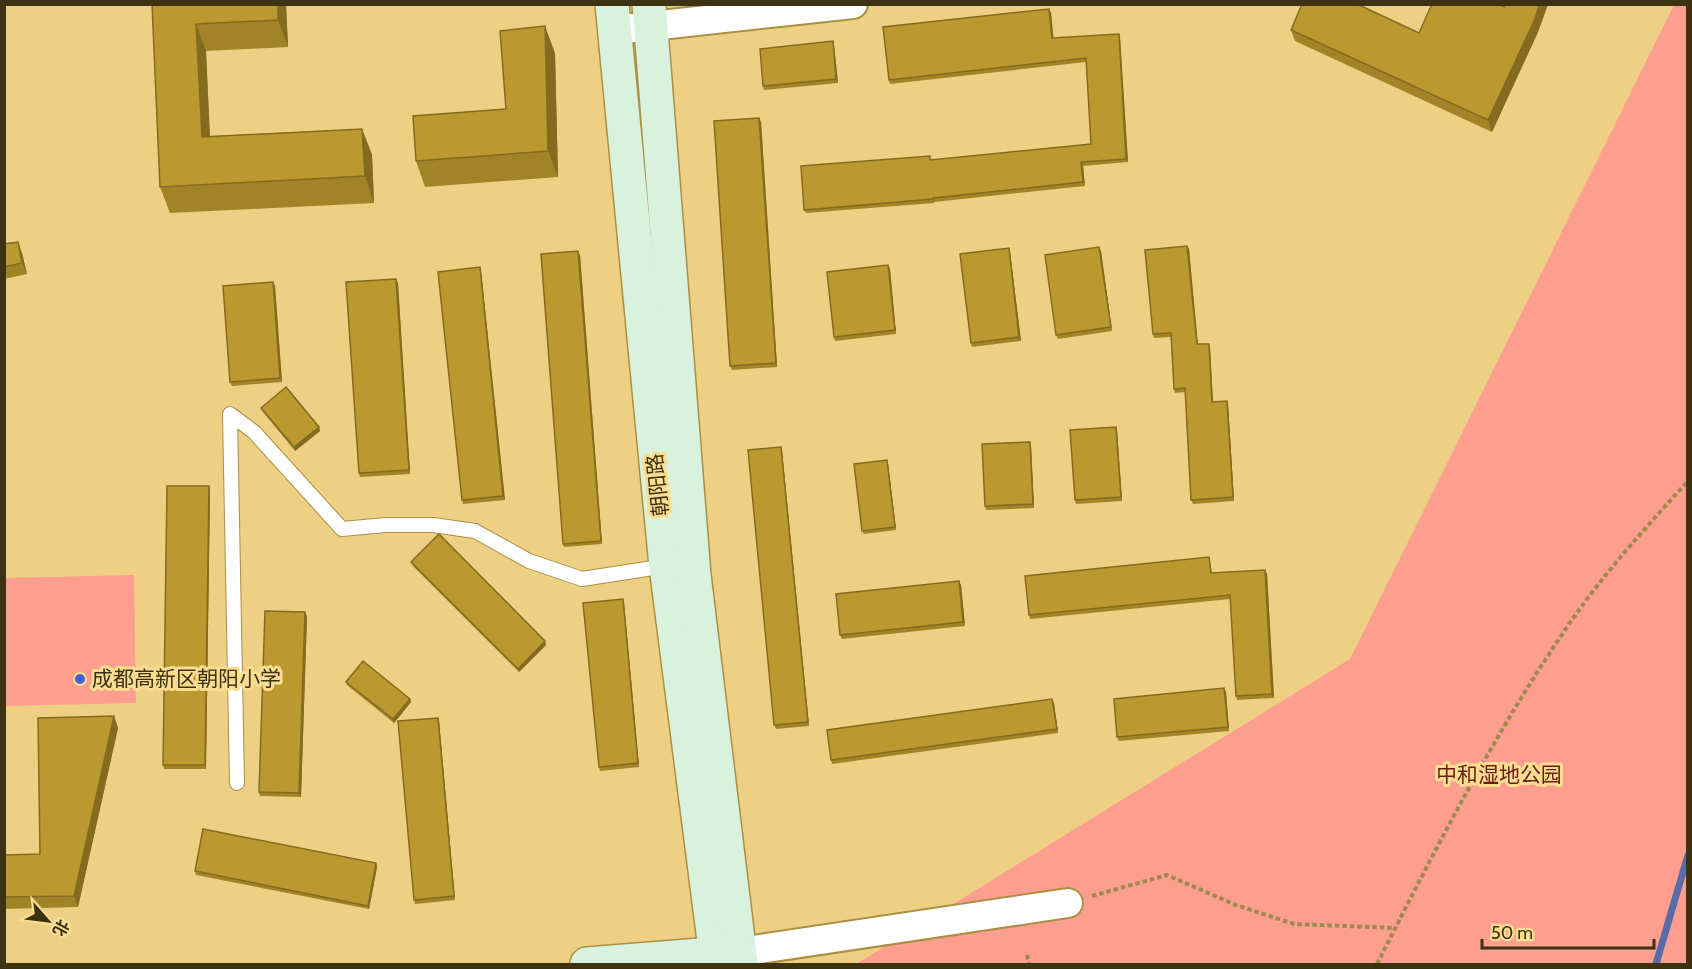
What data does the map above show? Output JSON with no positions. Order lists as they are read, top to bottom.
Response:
{
  "streets": {
    "main road": ["朝阳路"]
  },
  "parks": ["中和湿地公园"],
  "places": ["成都高新区朝阳小学"],
  "scale_bar": "50 m",
  "north": "bottom right"
}
